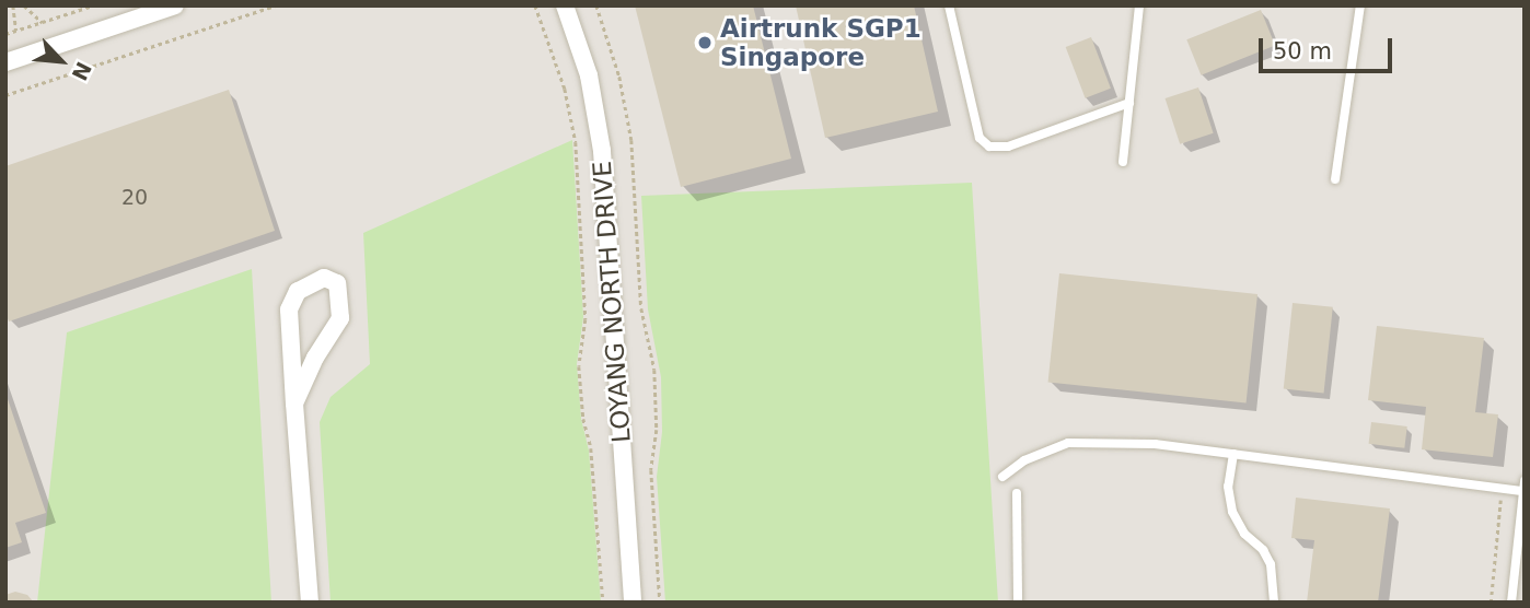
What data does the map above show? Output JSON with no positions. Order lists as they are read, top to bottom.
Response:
{
  "streets": {
    "street": ["LOYANG NORTH DRIVE"]
  },
  "places": ["Airtrunk SGP1 Singapore"],
  "house_numbers": ["20"],
  "scale_bar": "50 m",
  "north": "bottom right"
}
